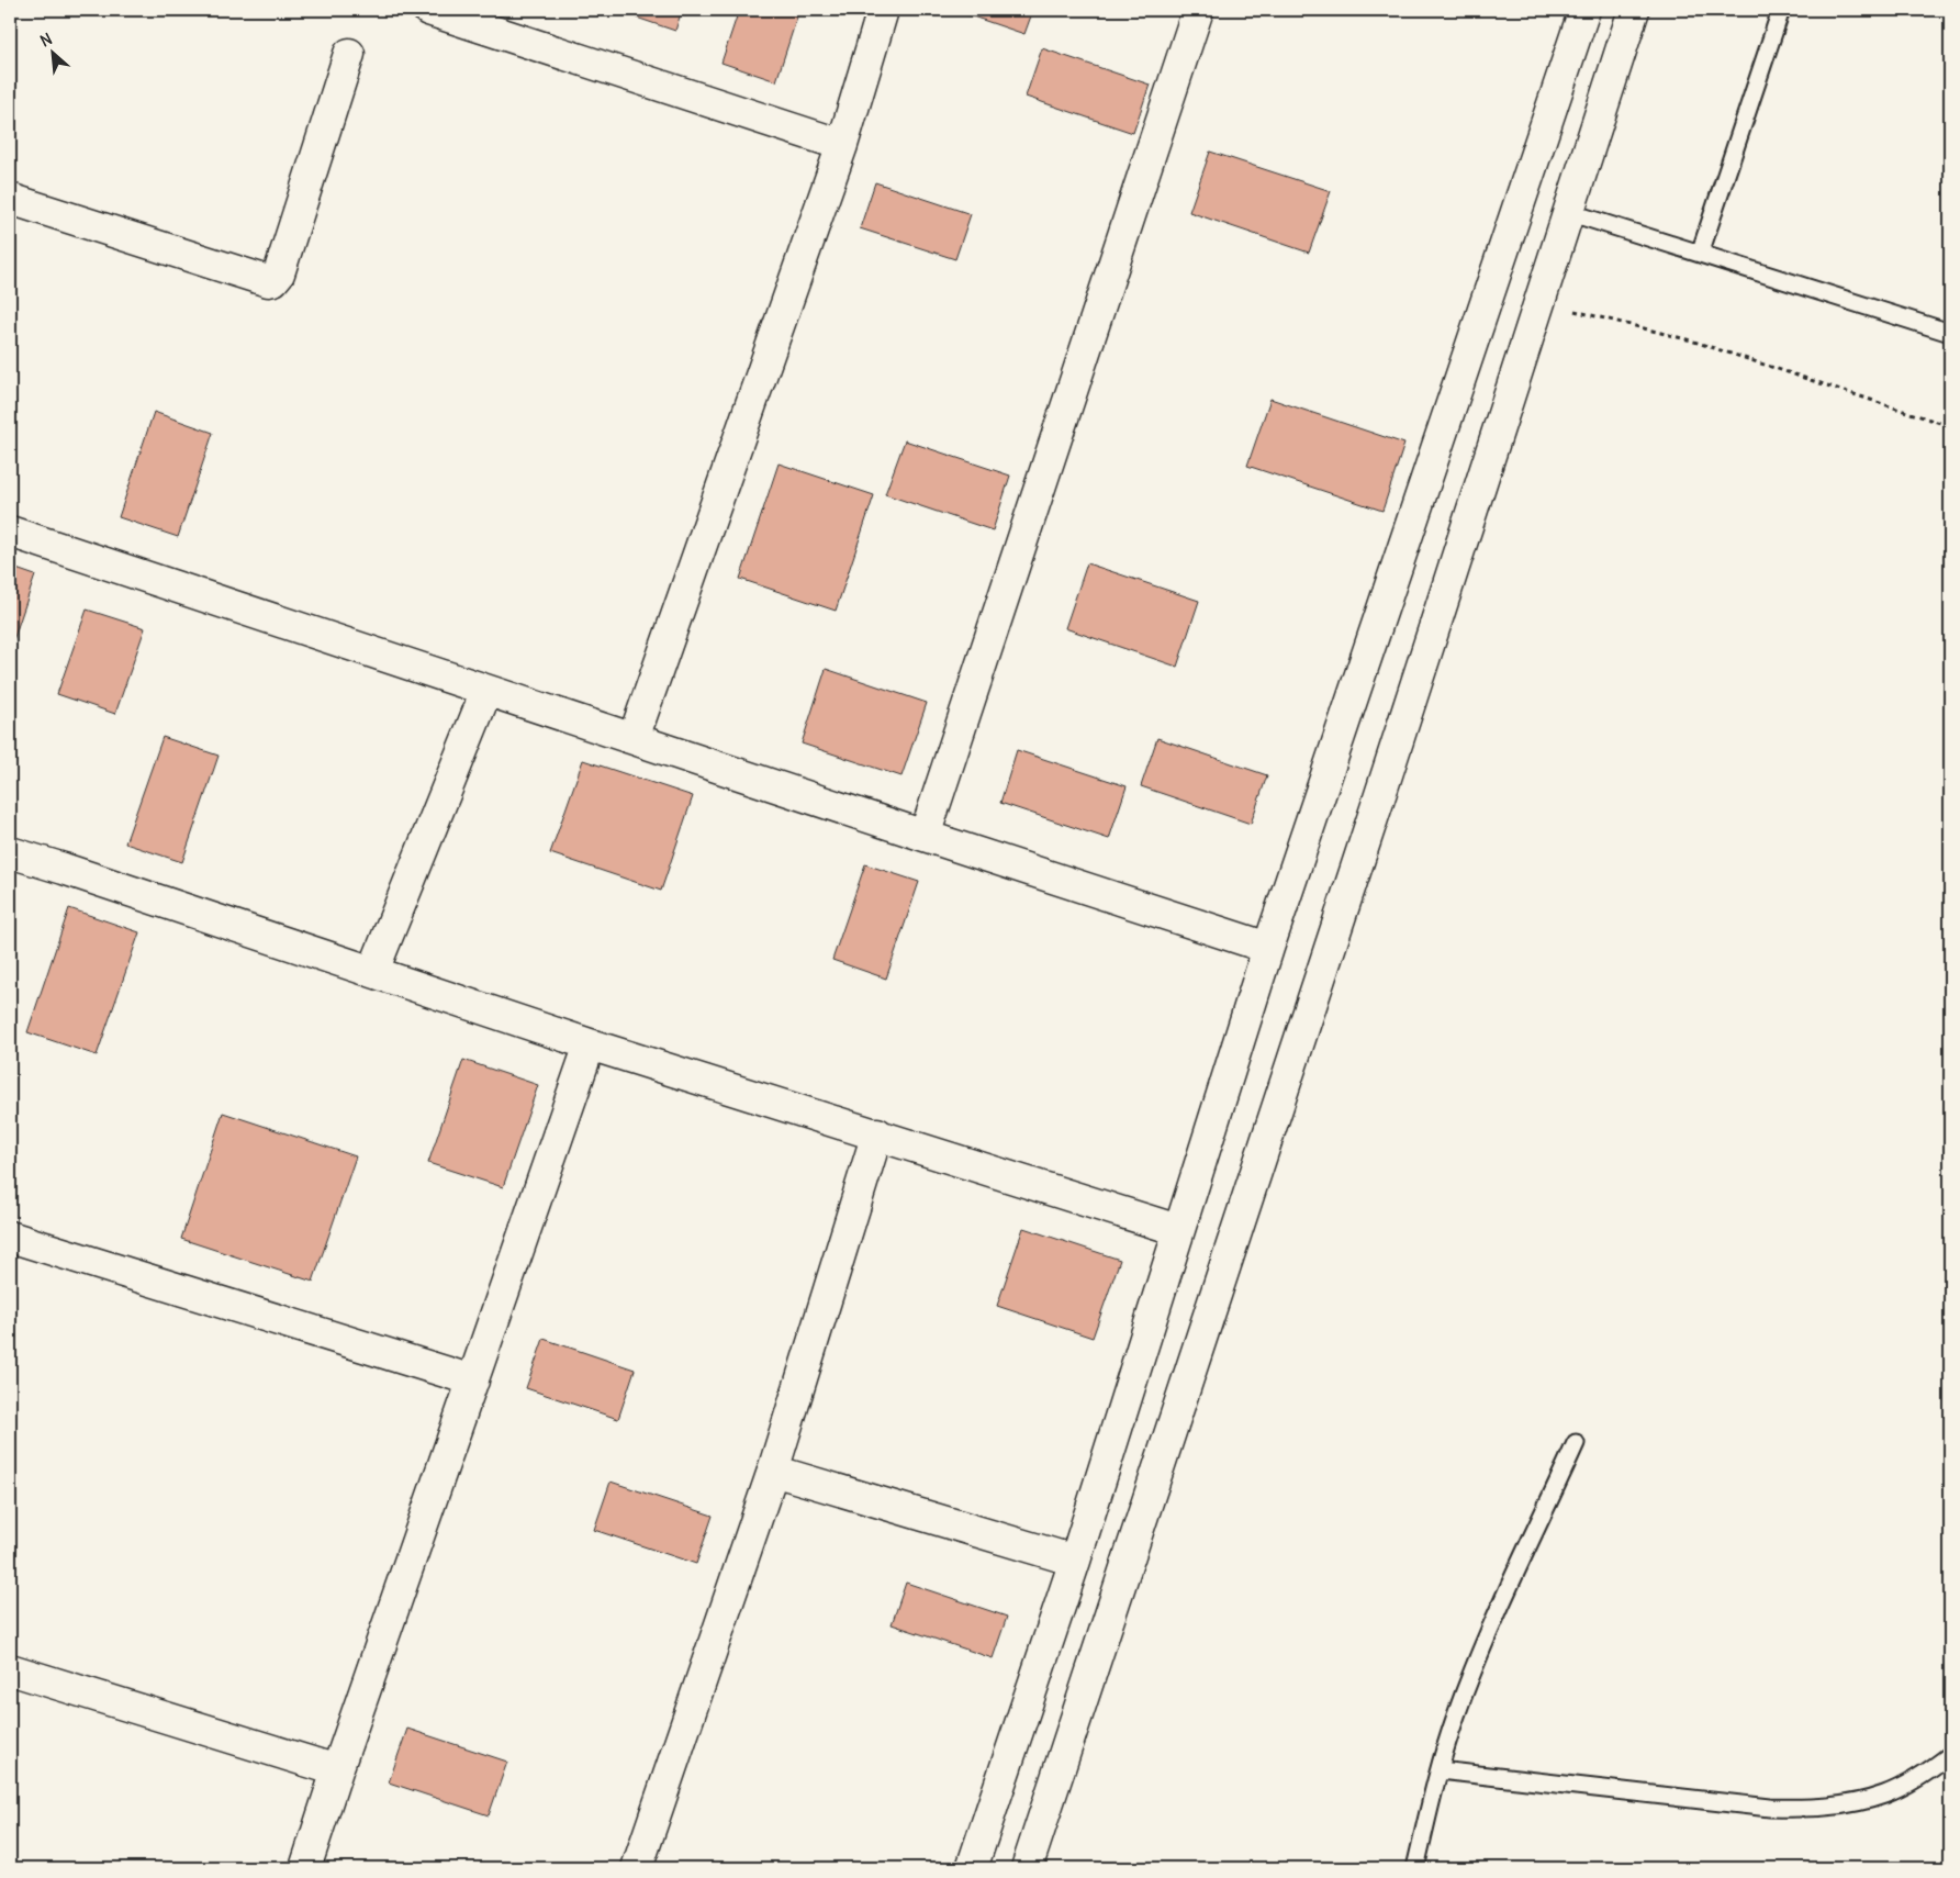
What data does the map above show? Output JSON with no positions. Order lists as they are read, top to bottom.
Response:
{
  "north": "top left"
}
